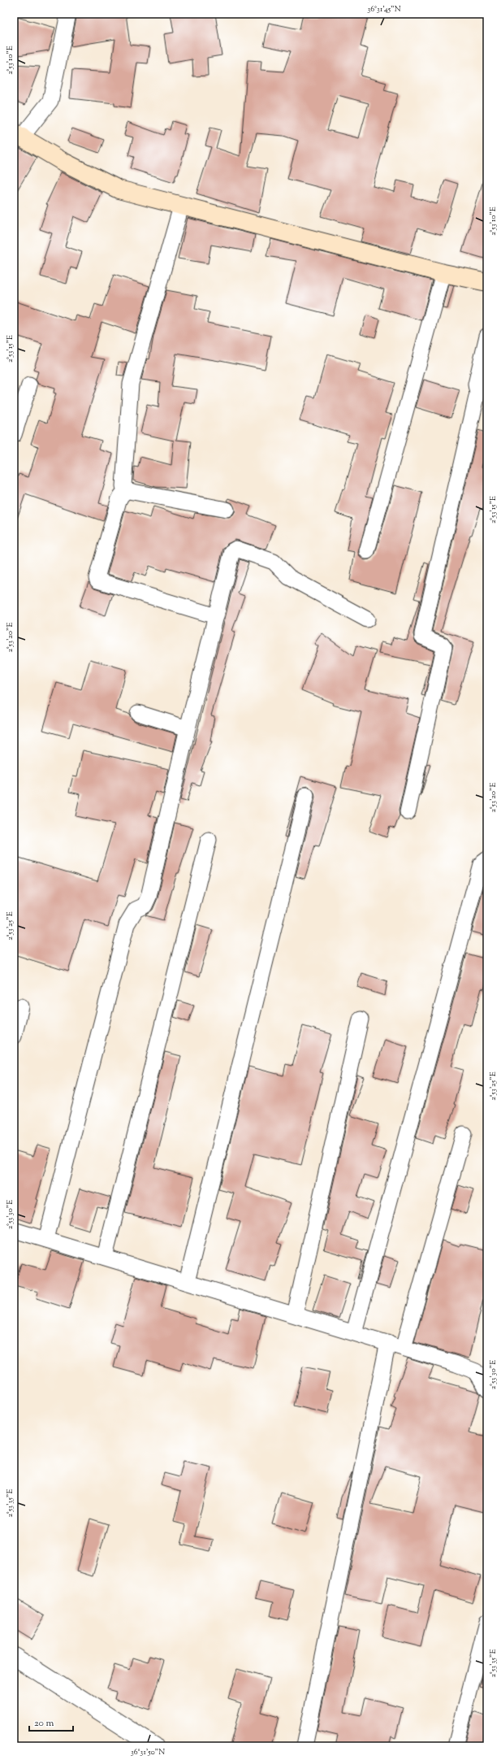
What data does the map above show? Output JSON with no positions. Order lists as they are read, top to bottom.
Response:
{
  "scale_bar": "20 m",
  "coordinates": [
    "36°31'45\"N",
    "2°53'10\"E",
    "2°53'15\"E",
    "2°53'20\"E",
    "2°53'25\"E",
    "2°53'30\"E",
    "2°53'35\"E",
    "36°31'50\"N"
  ]
}
